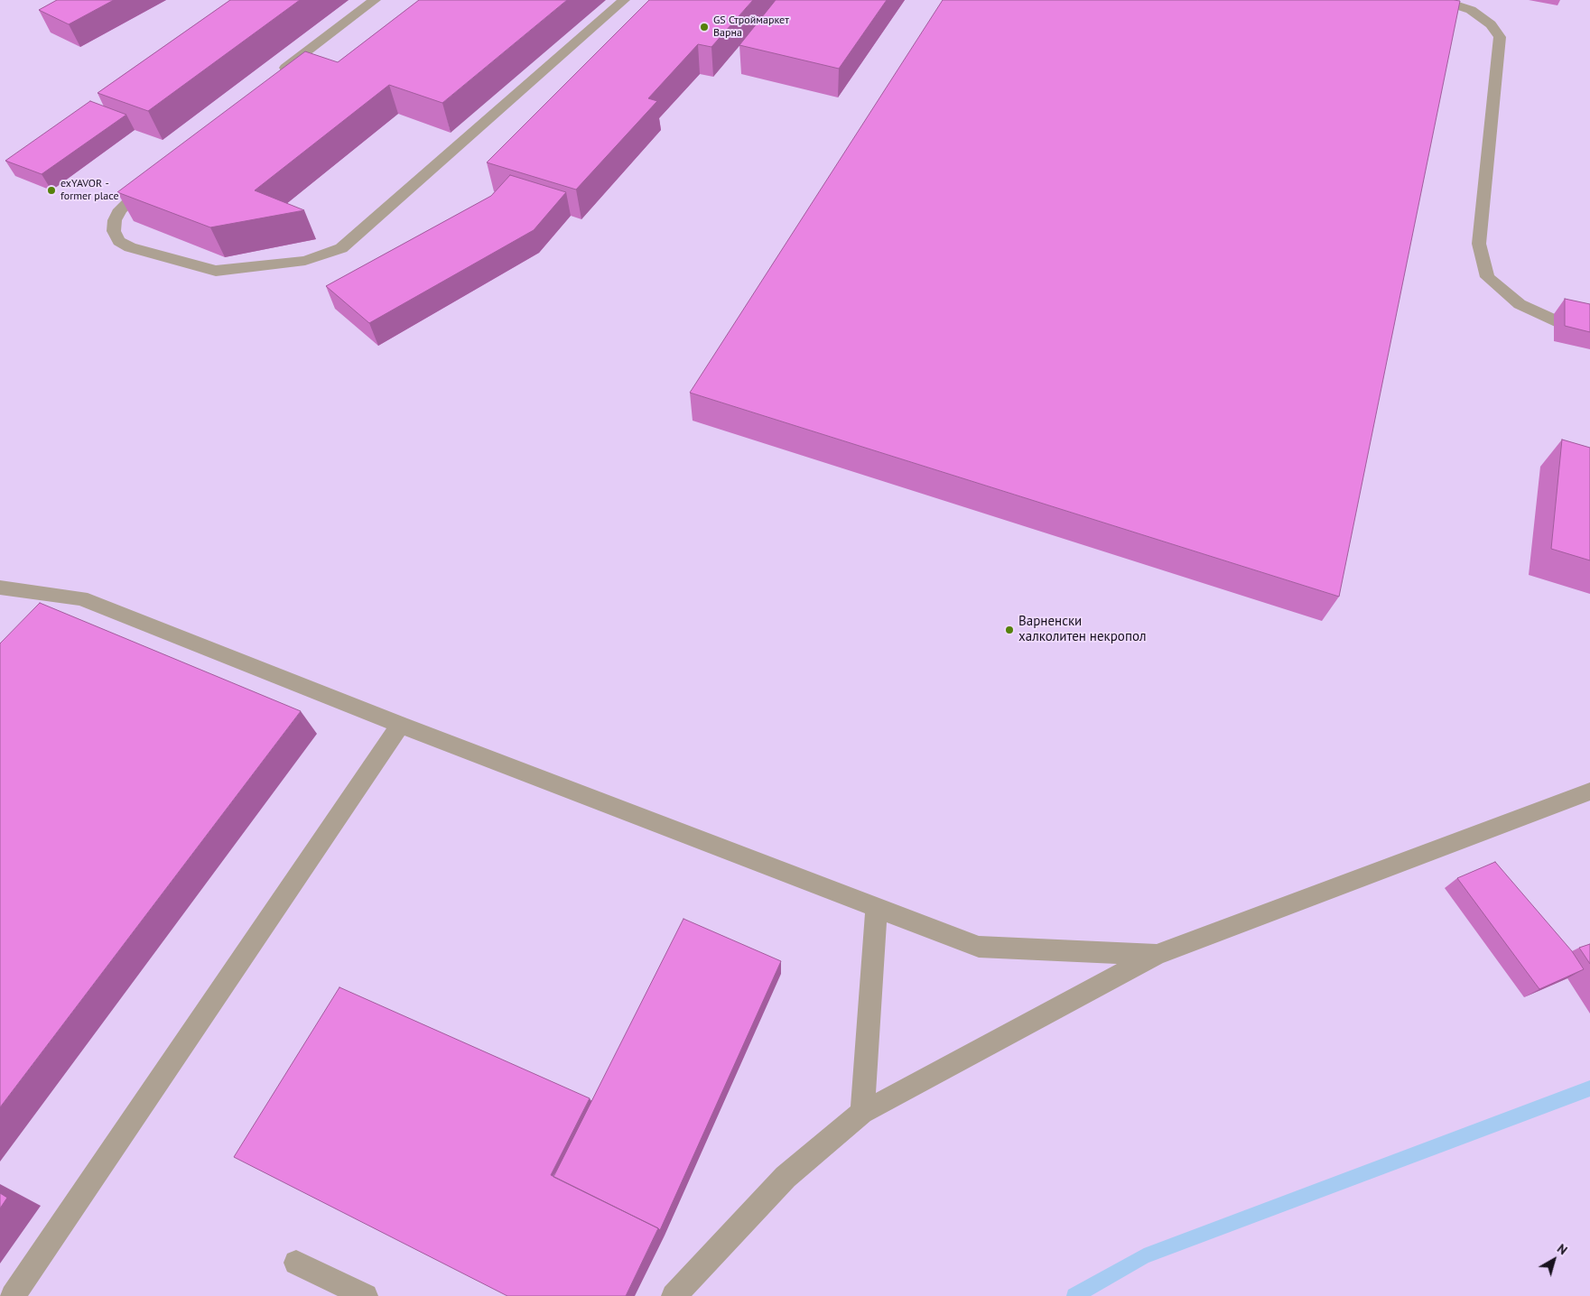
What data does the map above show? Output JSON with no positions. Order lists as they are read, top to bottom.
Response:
{
  "places": ["GS Строймаркет Варна", "exYAVOR - former place", "Варненски халколитен некропол"],
  "north": "top right"
}
